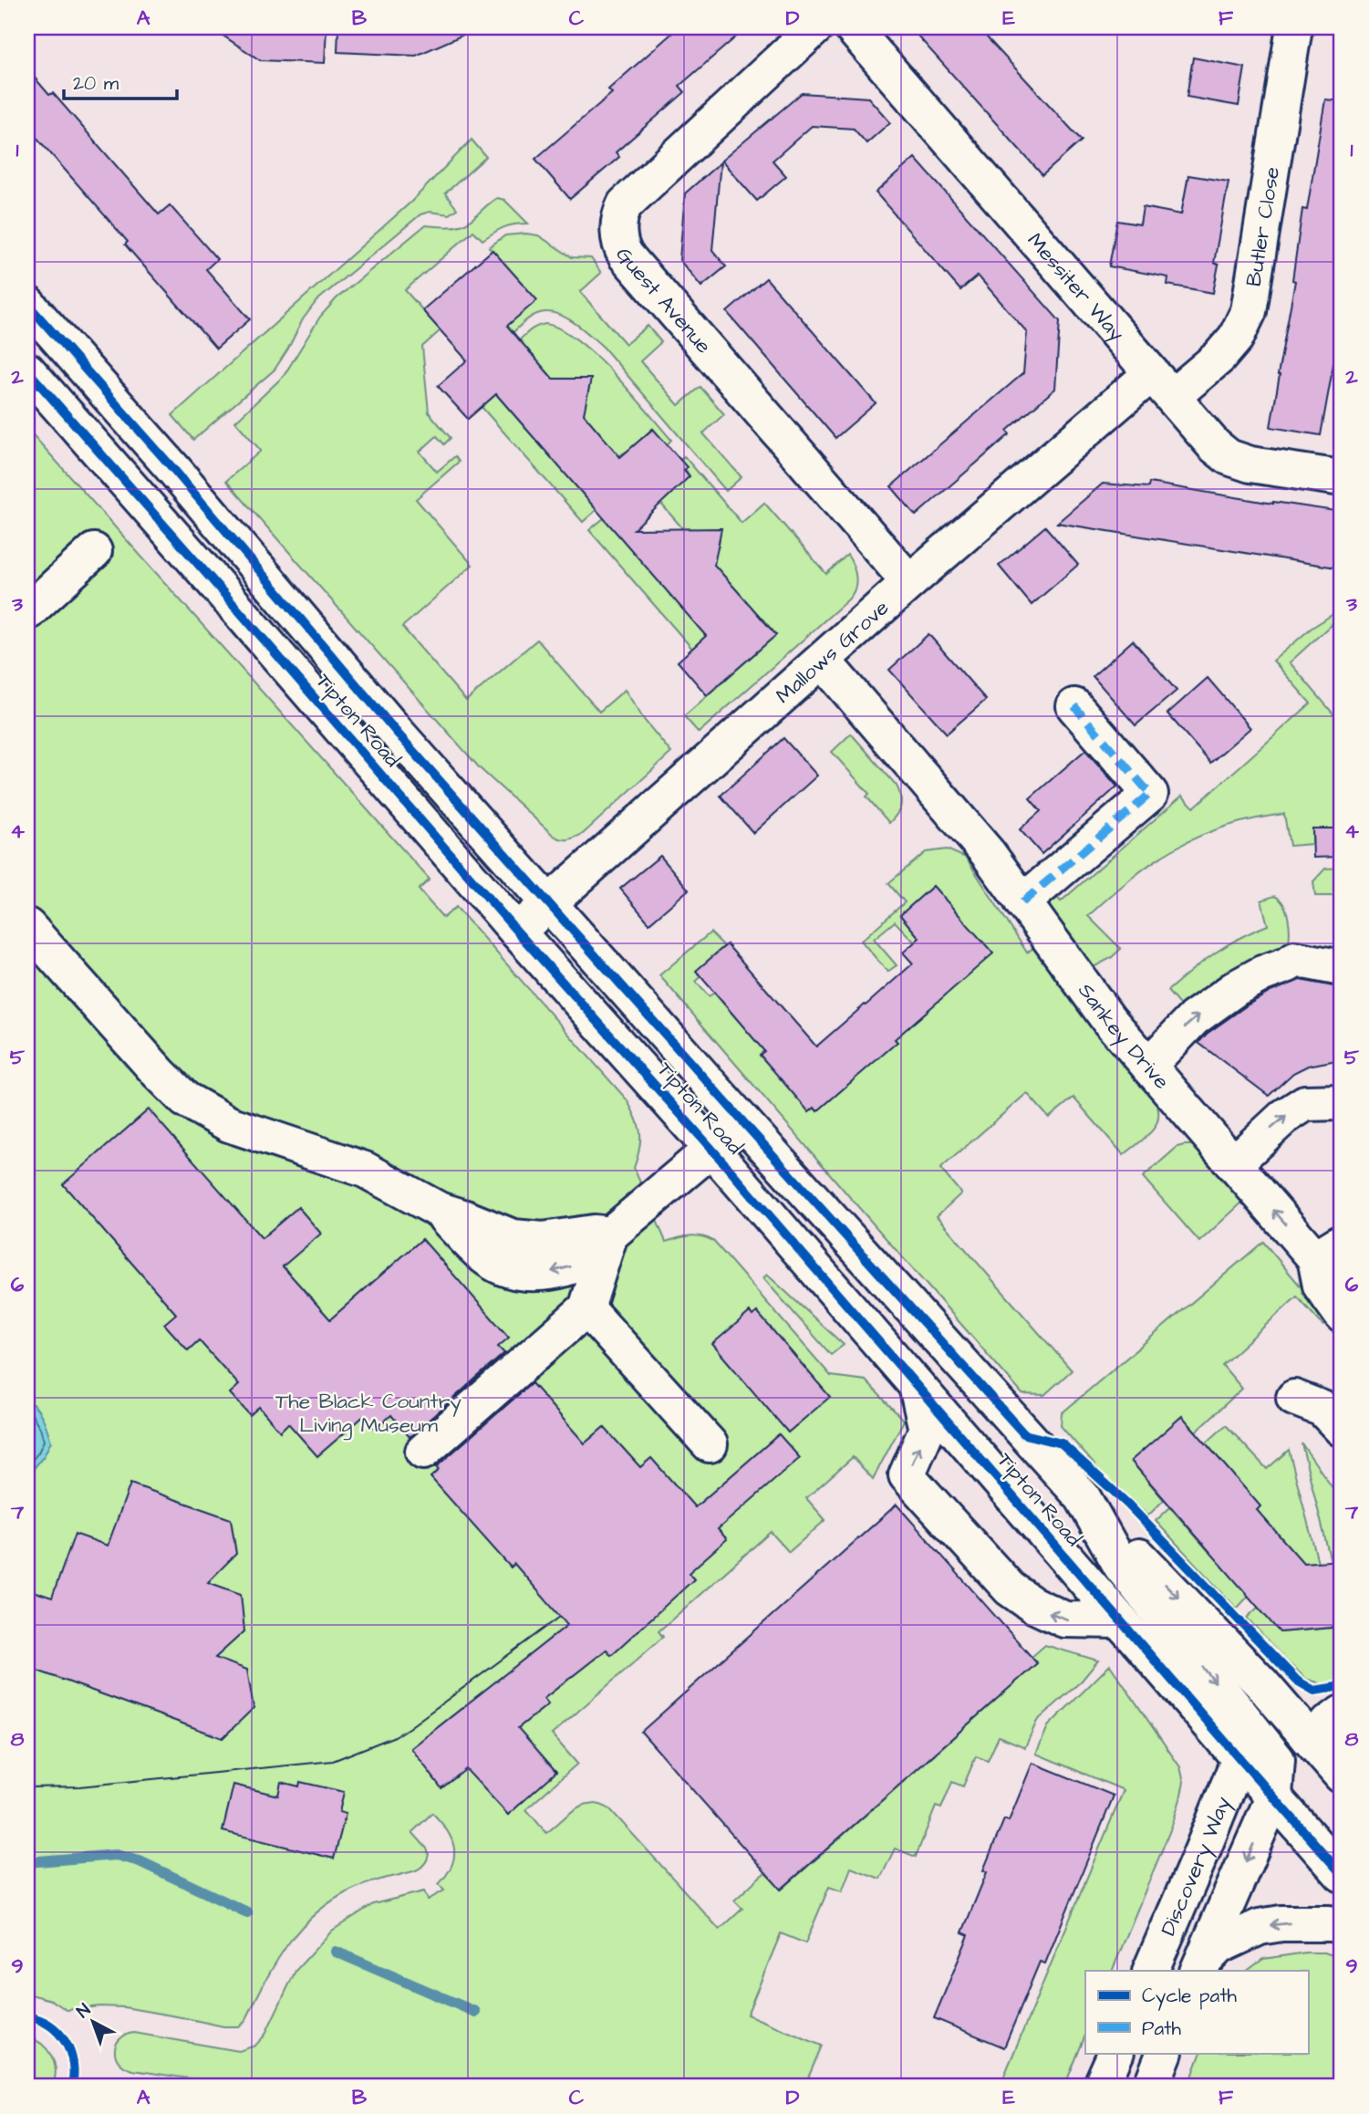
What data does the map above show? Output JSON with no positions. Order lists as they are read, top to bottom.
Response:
{
  "streets": {
    "street": [
      "Butler Close",
      "Messiter Way",
      "Guest Avenue",
      "Mallows Grove",
      "Tipton Road",
      "Sankey Drive",
      "Discovery Way"
    ]
  },
  "crossings": [
    ["Butler Close", "Messiter Way"],
    ["Butler Close", "Mallows Grove"],
    ["Messiter Way", "Mallows Grove"],
    ["Guest Avenue", "Mallows Grove"],
    ["Mallows Grove", "Tipton Road"],
    ["Mallows Grove", "Sankey Drive"],
    ["Tipton Road", "Discovery Way"]
  ],
  "parks": ["The Black Country Living Museum"],
  "legend": ["Cycle path", "Path"],
  "scale_bar": "20 m",
  "north": "top left",
  "grid": {
    "columns": [
      "A",
      "B",
      "C",
      "D",
      "E",
      "F"
    ],
    "rows": [
      "1",
      "2",
      "3",
      "4",
      "5",
      "6",
      "7",
      "8",
      "9"
    ]
  }
}
